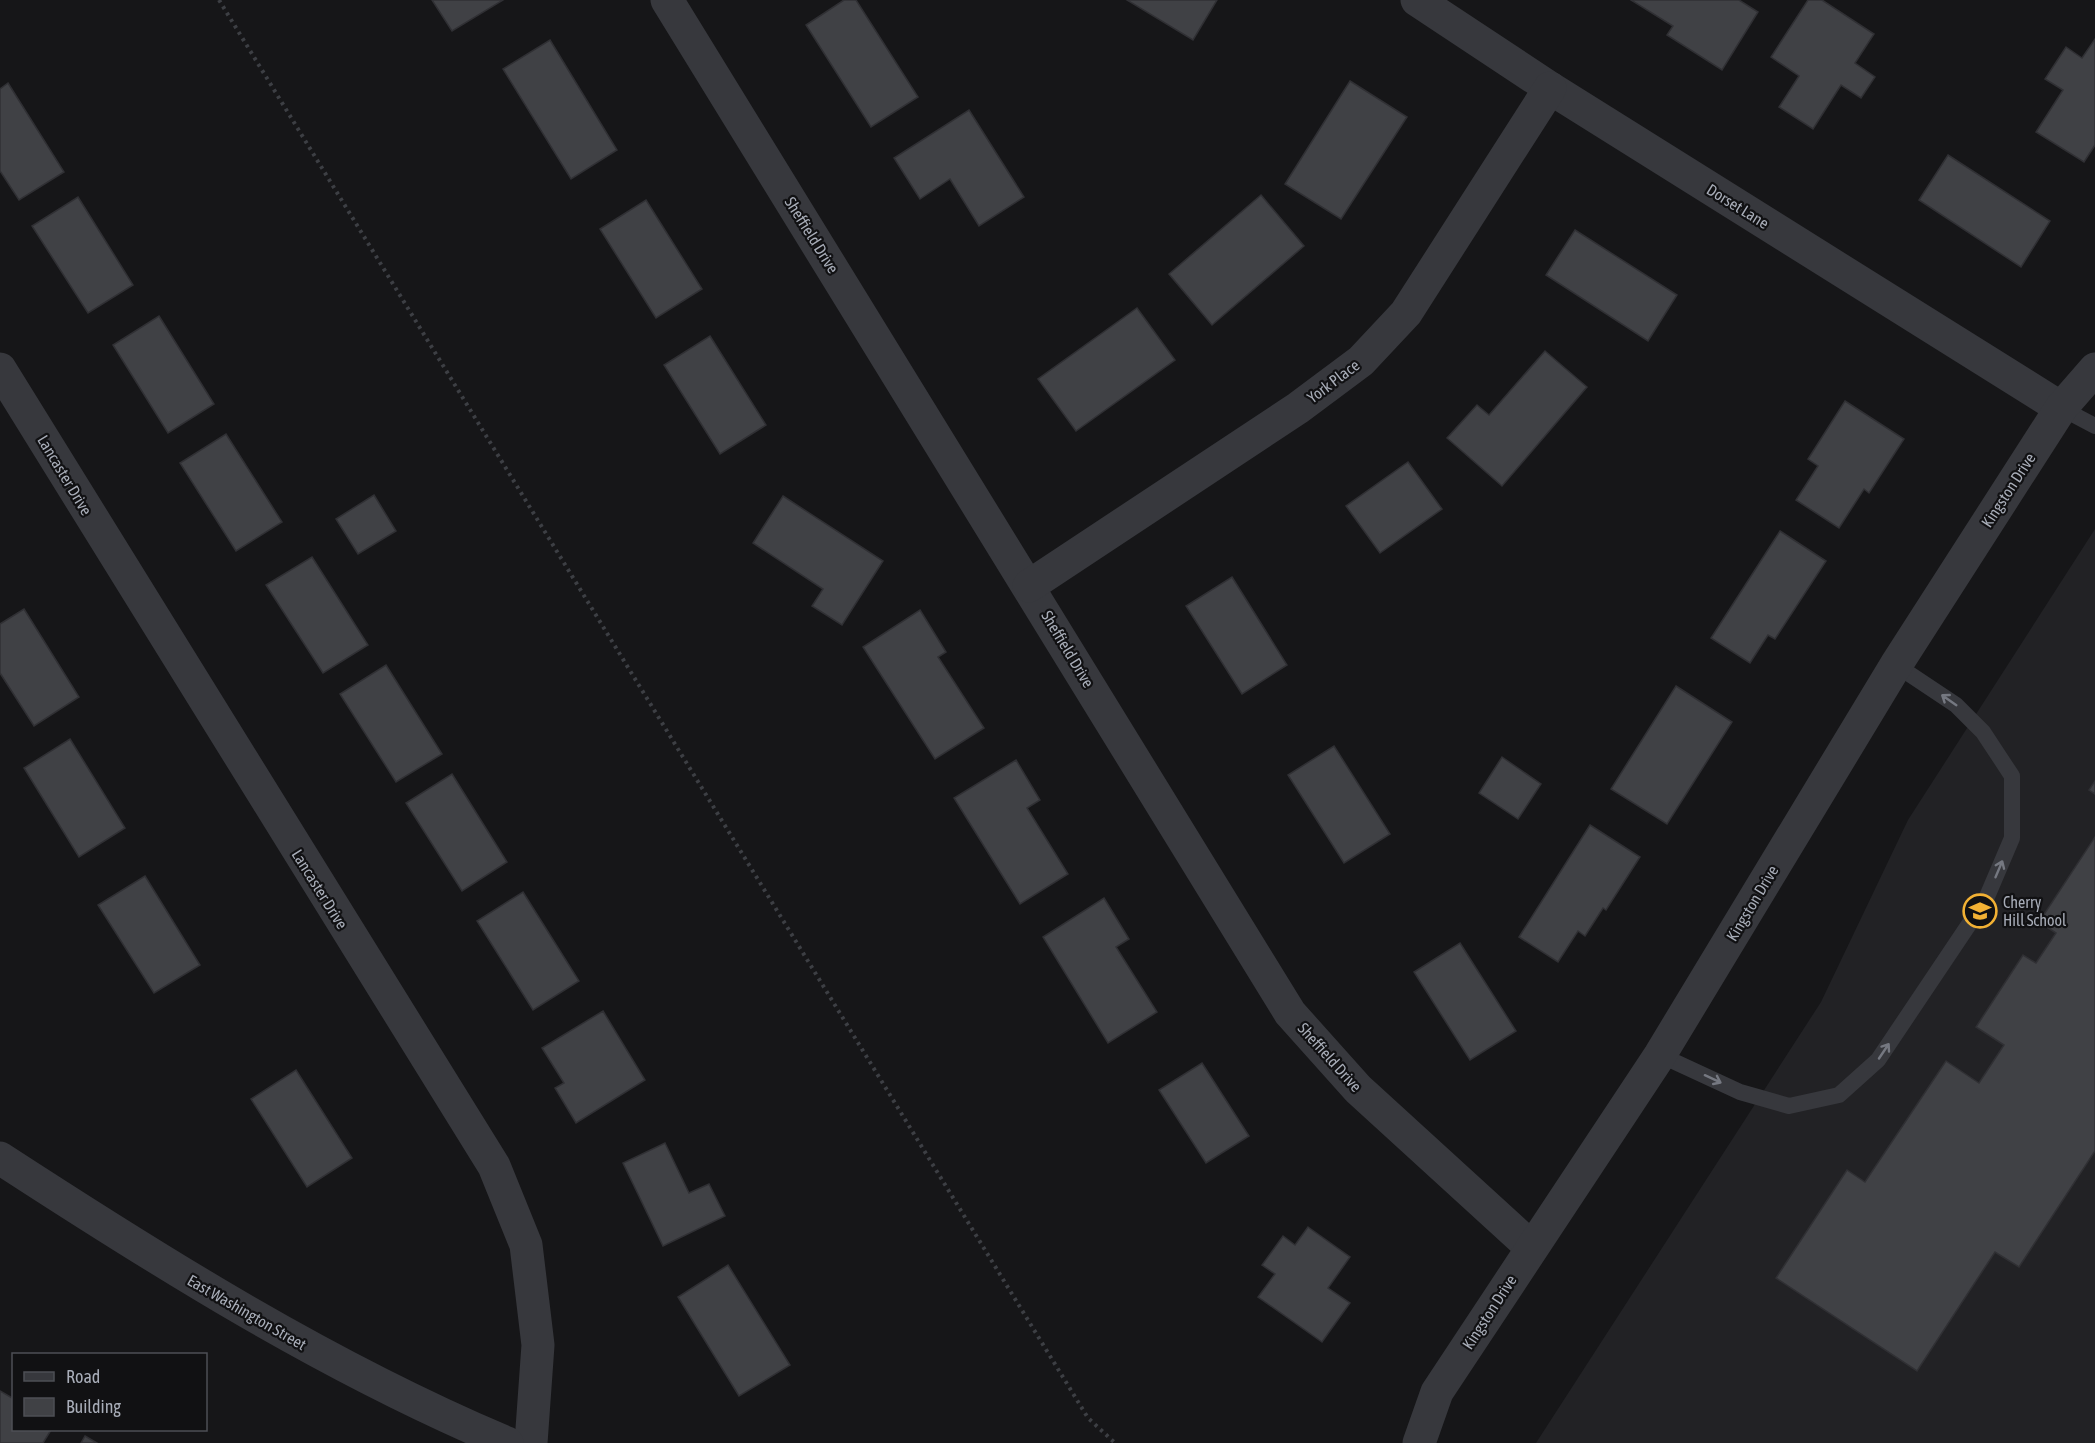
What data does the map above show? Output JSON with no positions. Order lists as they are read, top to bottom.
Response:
{
  "streets": {
    "street": [
      "Dorset Lane",
      "Sheffield Drive",
      "York Place",
      "Lancaster Drive",
      "Kingston Drive",
      "East Washington Street"
    ]
  },
  "crossings": [
    ["Dorset Lane", "York Place"],
    ["Dorset Lane", "Kingston Drive"],
    ["Sheffield Drive", "York Place"],
    ["Sheffield Drive", "Kingston Drive"]
  ],
  "places": {
    "school or university": ["Cherry Hill School"]
  },
  "legend": ["Road", "Building"]
}
